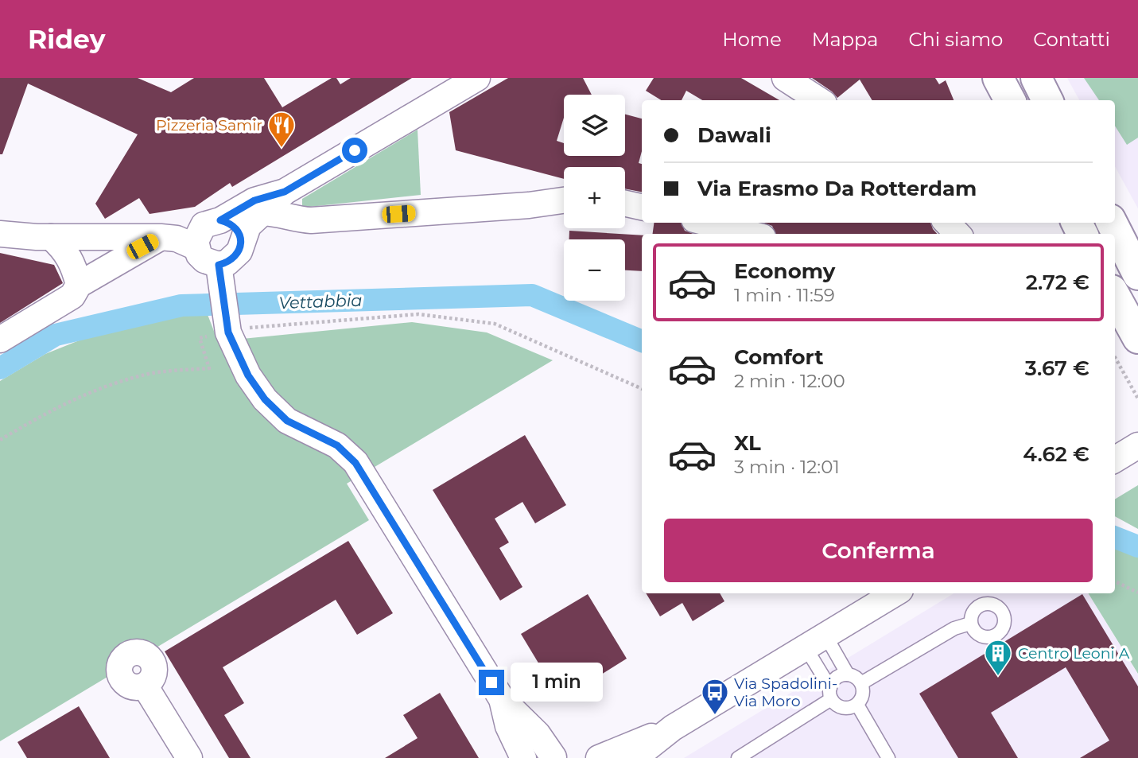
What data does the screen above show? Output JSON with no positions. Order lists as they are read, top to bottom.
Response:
{
  "water": ["Vettabbia"],
  "places": {
    "restaurant": ["Pizzeria Samir"],
    "building": ["Centro Leoni A"],
    "bus stop": ["Via Spadolini- Via Moro"]
  },
  "page": {
    "header": "Ridey",
    "nav": [
      "Home",
      "Mappa",
      "Chi siamo",
      "Contatti"
    ],
    "map_buttons": ["+", "−"],
    "banner": ["Dawali", "Via Erasmo Da Rotterdam"],
    "list": [
      {
        "name": "Economy",
        "note": "1 min · 11:59",
        "value": "2.72 €"
      },
      {
        "name": "Comfort",
        "note": "2 min · 12:00",
        "value": "3.67 €"
      },
      {
        "name": "XL",
        "note": "3 min · 12:01",
        "value": "4.62 €"
      }
    ],
    "buttons": "Conferma",
    "bubble": "1 min"
  }
}
